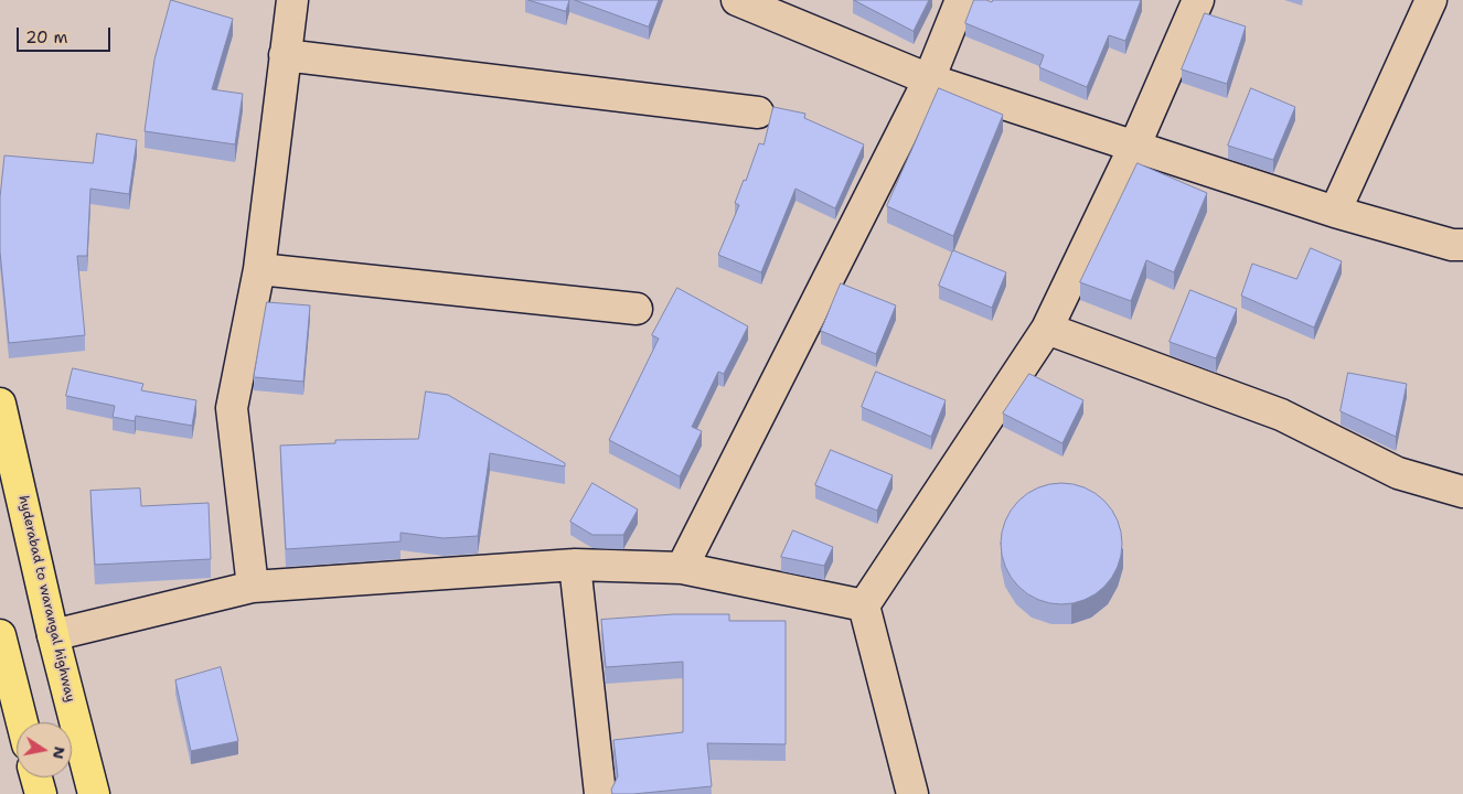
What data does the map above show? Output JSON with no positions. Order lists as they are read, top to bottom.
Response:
{
  "streets": {
    "main road": ["hyderabad to warangal highway"]
  },
  "scale_bar": "20 m",
  "north": "right"
}
